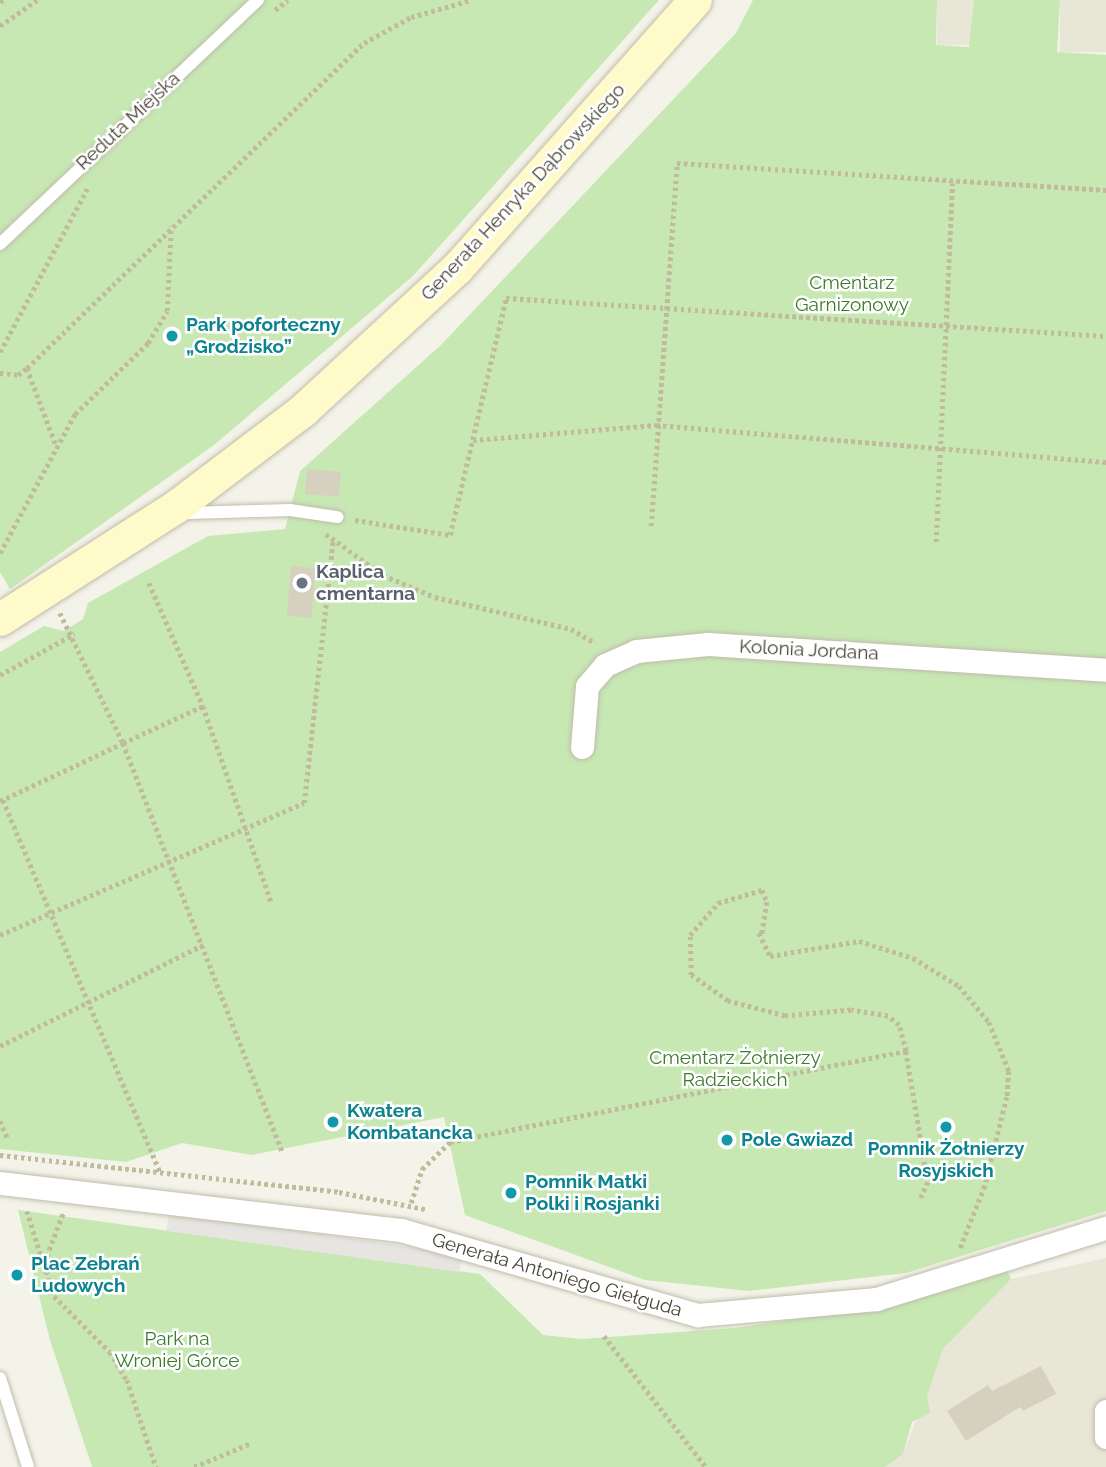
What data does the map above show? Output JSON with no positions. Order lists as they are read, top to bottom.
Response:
{
  "streets": {
    "street": ["Generała Henryka Dąbrowskiego", "Kolonia Jordana", "Generała Antoniego Giełguda"],
    "lane": ["Reduta Miejska"]
  },
  "parks": ["Cmentarz Garnizonowy", "Cmentarz Żołnierzy Radzieckich", "Park na Wroniej Górce"],
  "places": [
    "Park poforteczny „Grodzisko”",
    "Kaplica cmentarna",
    "Kwatera Kombatancka",
    "Pomnik Żołnierzy Rosyjskich",
    "Pole Gwiazd",
    "Pomnik Matki Polki i Rosjanki",
    "Plac Zebrań Ludowych"
  ]
}
